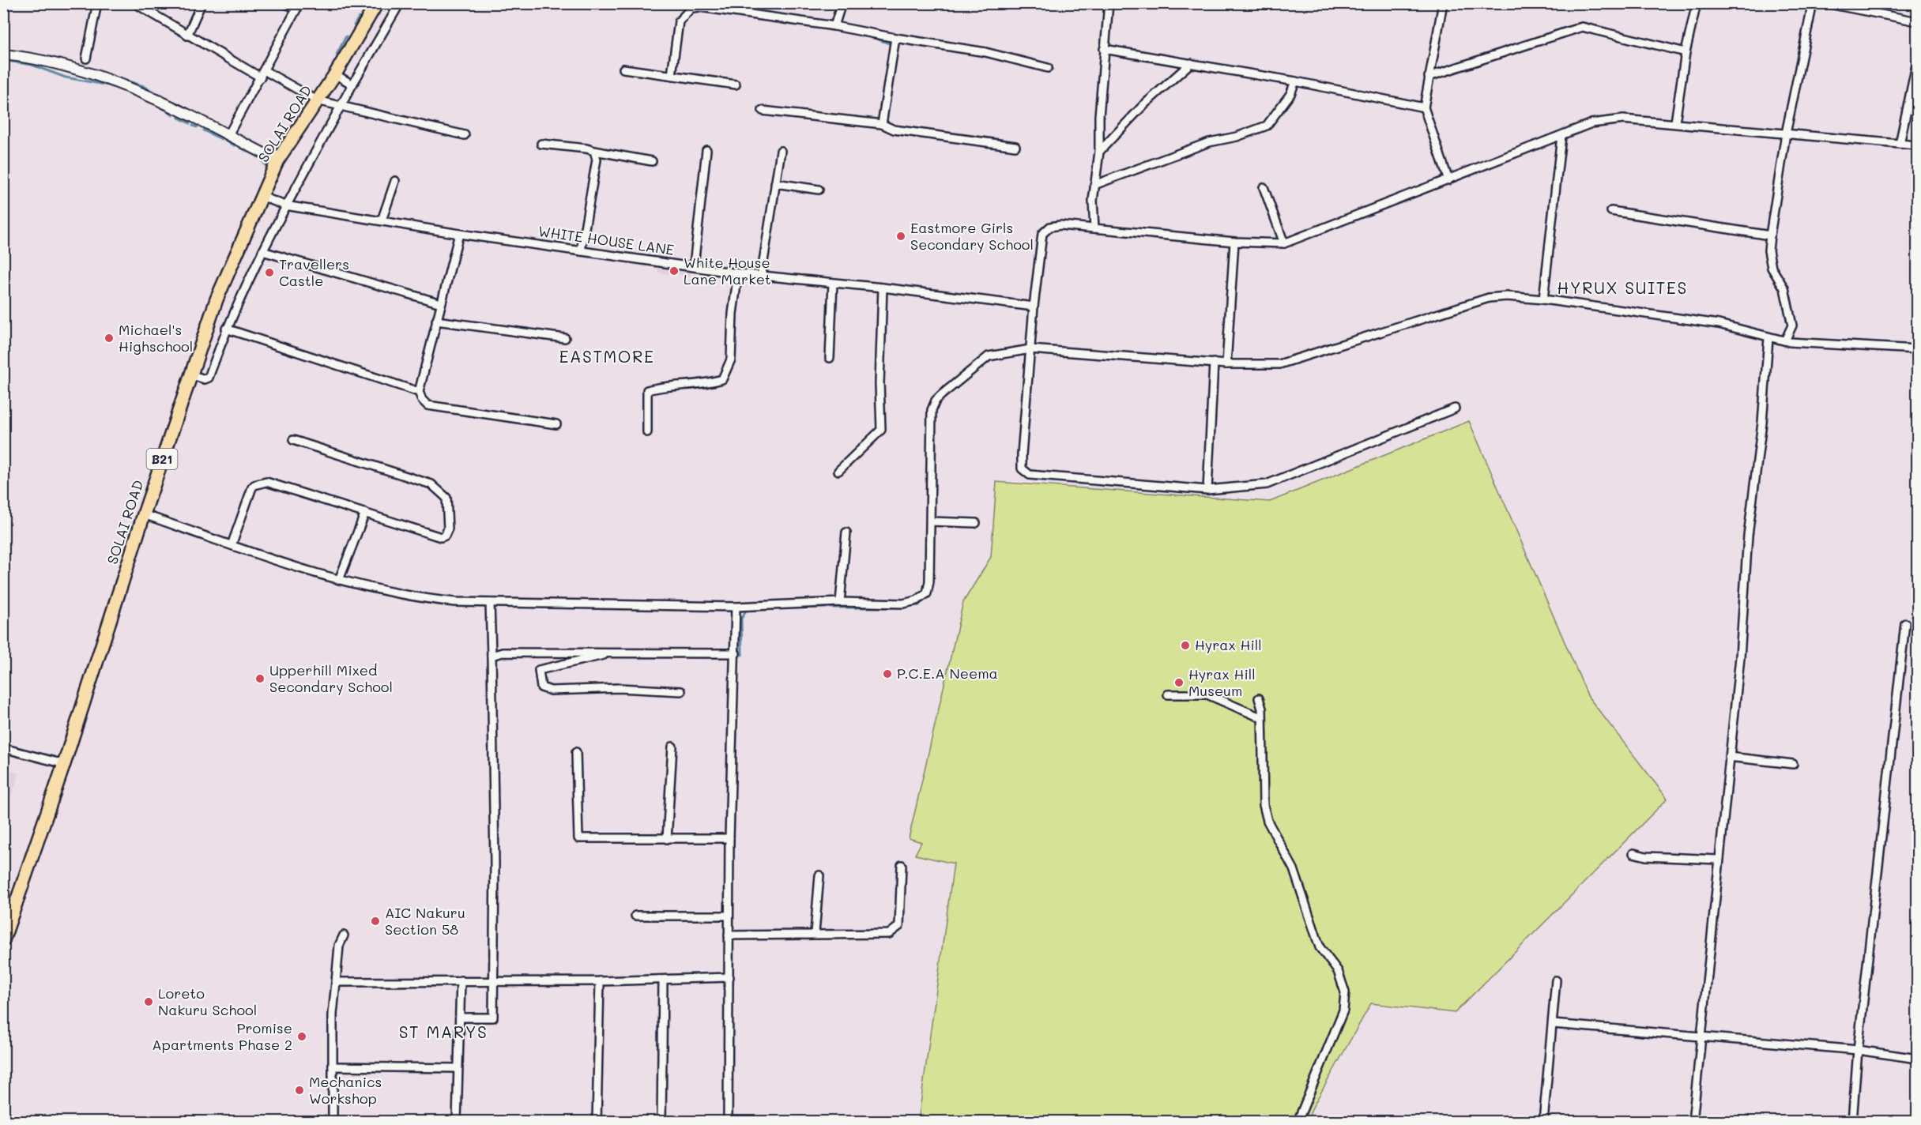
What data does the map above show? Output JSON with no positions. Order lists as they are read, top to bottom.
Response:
{
  "streets": {
    "highway": ["SOLAI ROAD", "B21"],
    "street": ["WHITE HOUSE LANE"]
  },
  "crossings": [
    ["SOLAI ROAD", "WHITE HOUSE LANE"]
  ],
  "districts": ["HYRUX SUITES", "EASTMORE", "ST MARYS"],
  "places": [
    "Eastmore Girls Secondary School",
    "White House Lane Market",
    "Travellers Castle",
    "Michael's Highschool",
    "Hyrax Hill",
    "P.C.E.A Neema",
    "Upperhill Mixed Secondary School",
    "Hyrax Hill Museum",
    "AIC Nakuru Section 58",
    "Loreto Nakuru School",
    "Promise Apartments Phase 2",
    "Mechanics Workshop"
  ]
}
